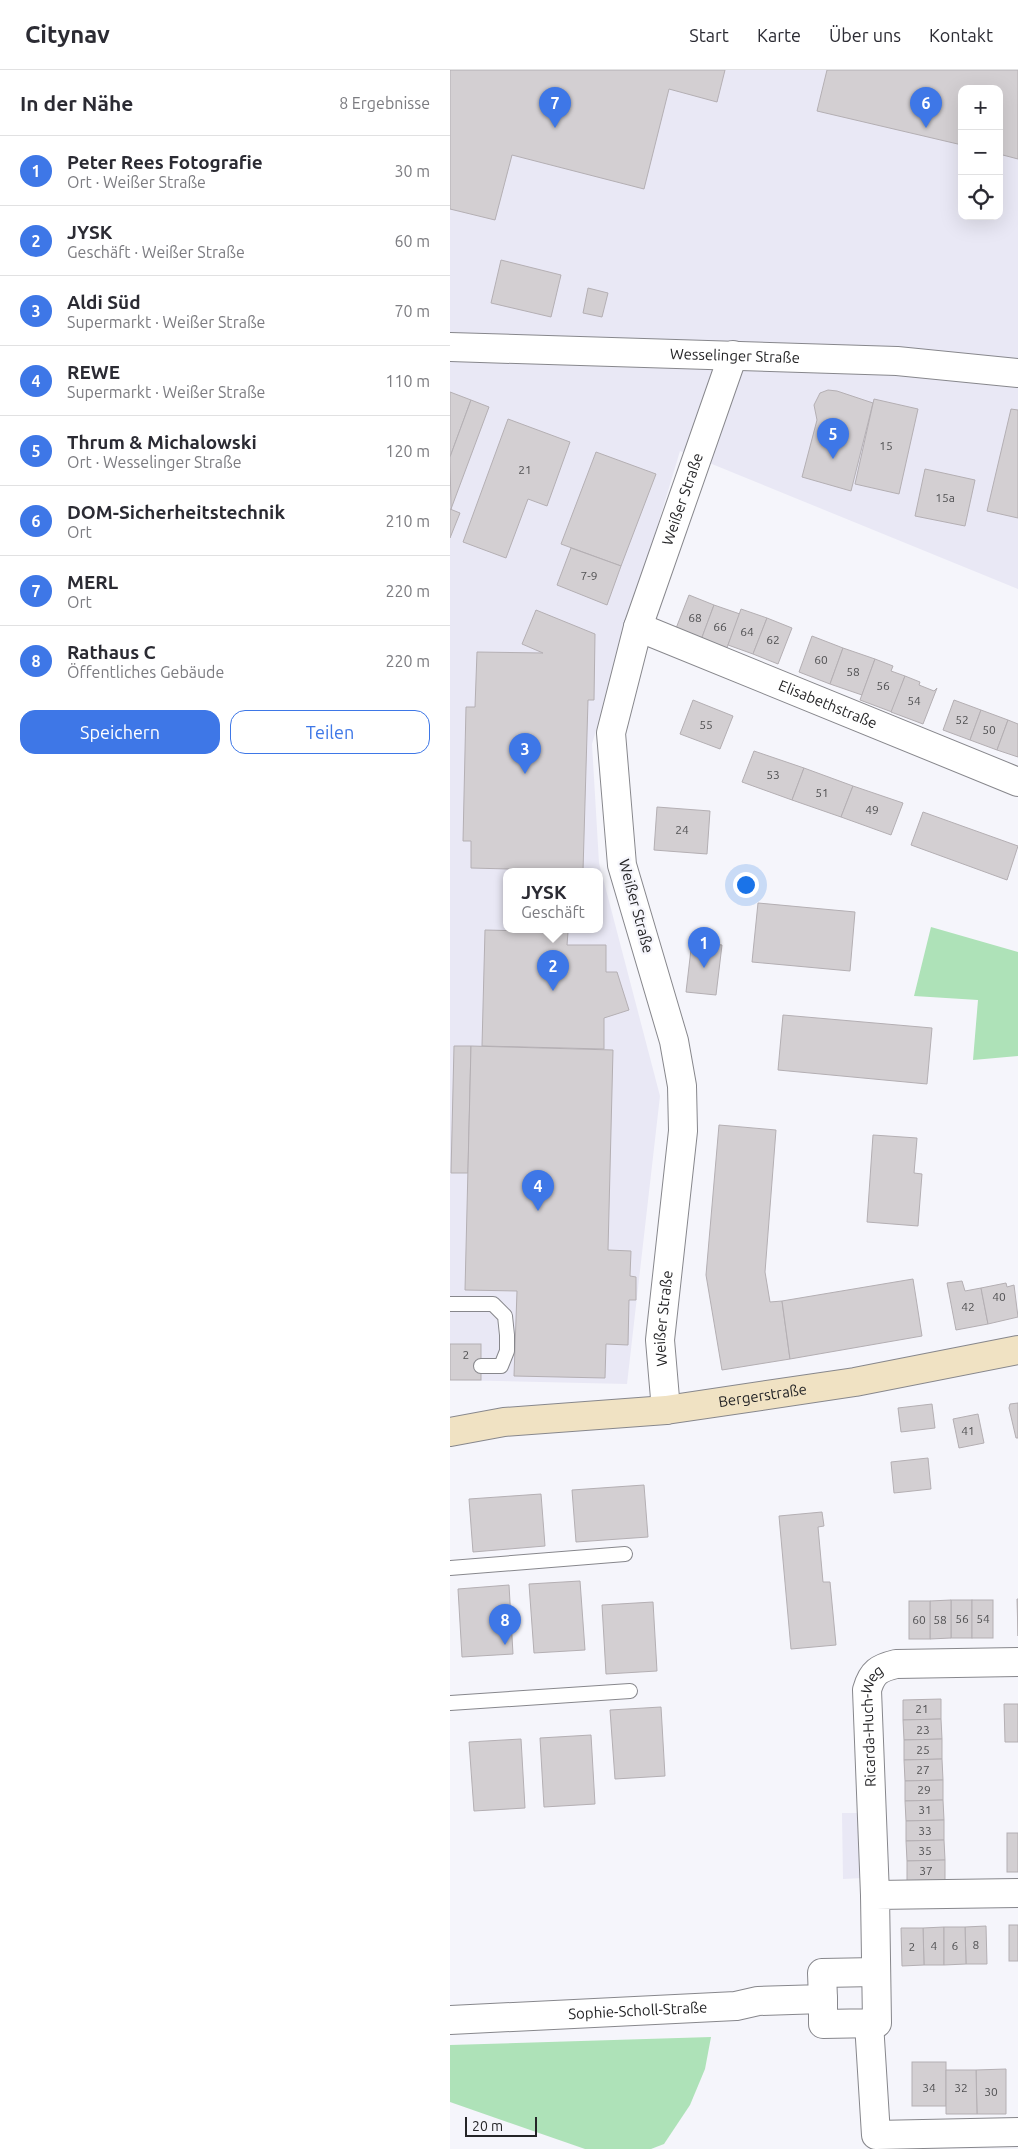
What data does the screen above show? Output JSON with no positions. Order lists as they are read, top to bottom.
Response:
{
  "streets": {
    "street": [
      "Wesselinger Straße",
      "Weißer Straße",
      "Elisabethstraße",
      "Bergerstraße",
      "Ricarda-Huch-Weg",
      "Sophie-Scholl-Straße"
    ]
  },
  "crossings": [
    ["Wesselinger Straße", "Weißer Straße"],
    ["Weißer Straße", "Elisabethstraße"],
    ["Weißer Straße", "Bergerstraße"]
  ],
  "house_numbers": [
    "15",
    "21",
    "15a",
    "7-9",
    "68",
    "66",
    "64",
    "62",
    "60",
    "58",
    "56",
    "54",
    "52",
    "55",
    "50",
    "53",
    "51",
    "49",
    "24",
    "40",
    "42",
    "2",
    "41",
    "56",
    "54",
    "60",
    "58",
    "21",
    "23",
    "25",
    "27",
    "29",
    "31",
    "33",
    "35",
    "37",
    "8",
    "4",
    "6",
    "2",
    "34",
    "32",
    "30"
  ],
  "scale_bar": "20 m",
  "page": {
    "header": "Citynav",
    "nav": [
      "Start",
      "Karte",
      "Über uns",
      "Kontakt"
    ],
    "heading": ["In der Nähe", "8 Ergebnisse"],
    "map_buttons": ["+", "−"],
    "pins": [
      "6",
      "7",
      "5",
      "3",
      "1",
      "2",
      "4",
      "8"
    ],
    "list": [
      {
        "mark": "1",
        "name": "Peter Rees Fotografie",
        "note": "Ort · Weißer Straße",
        "value": "30 m"
      },
      {
        "mark": "2",
        "name": "JYSK",
        "note": "Geschäft · Weißer Straße",
        "value": "60 m"
      },
      {
        "mark": "3",
        "name": "Aldi Süd",
        "note": "Supermarkt · Weißer Straße",
        "value": "70 m"
      },
      {
        "mark": "4",
        "name": "REWE",
        "note": "Supermarkt · Weißer Straße",
        "value": "110 m"
      },
      {
        "mark": "5",
        "name": "Thrum & Michalowski",
        "note": "Ort · Wesselinger Straße",
        "value": "120 m"
      },
      {
        "mark": "6",
        "name": "DOM-Sicherheitstechnik",
        "note": "Ort",
        "value": "210 m"
      },
      {
        "mark": "7",
        "name": "MERL",
        "note": "Ort",
        "value": "220 m"
      },
      {
        "mark": "8",
        "name": "Rathaus C",
        "note": "Öffentliches Gebäude",
        "value": "220 m"
      }
    ],
    "buttons": ["Speichern", "Teilen"],
    "popup": ["JYSK", "Geschäft"],
    "scale": "20 m"
  }
}
